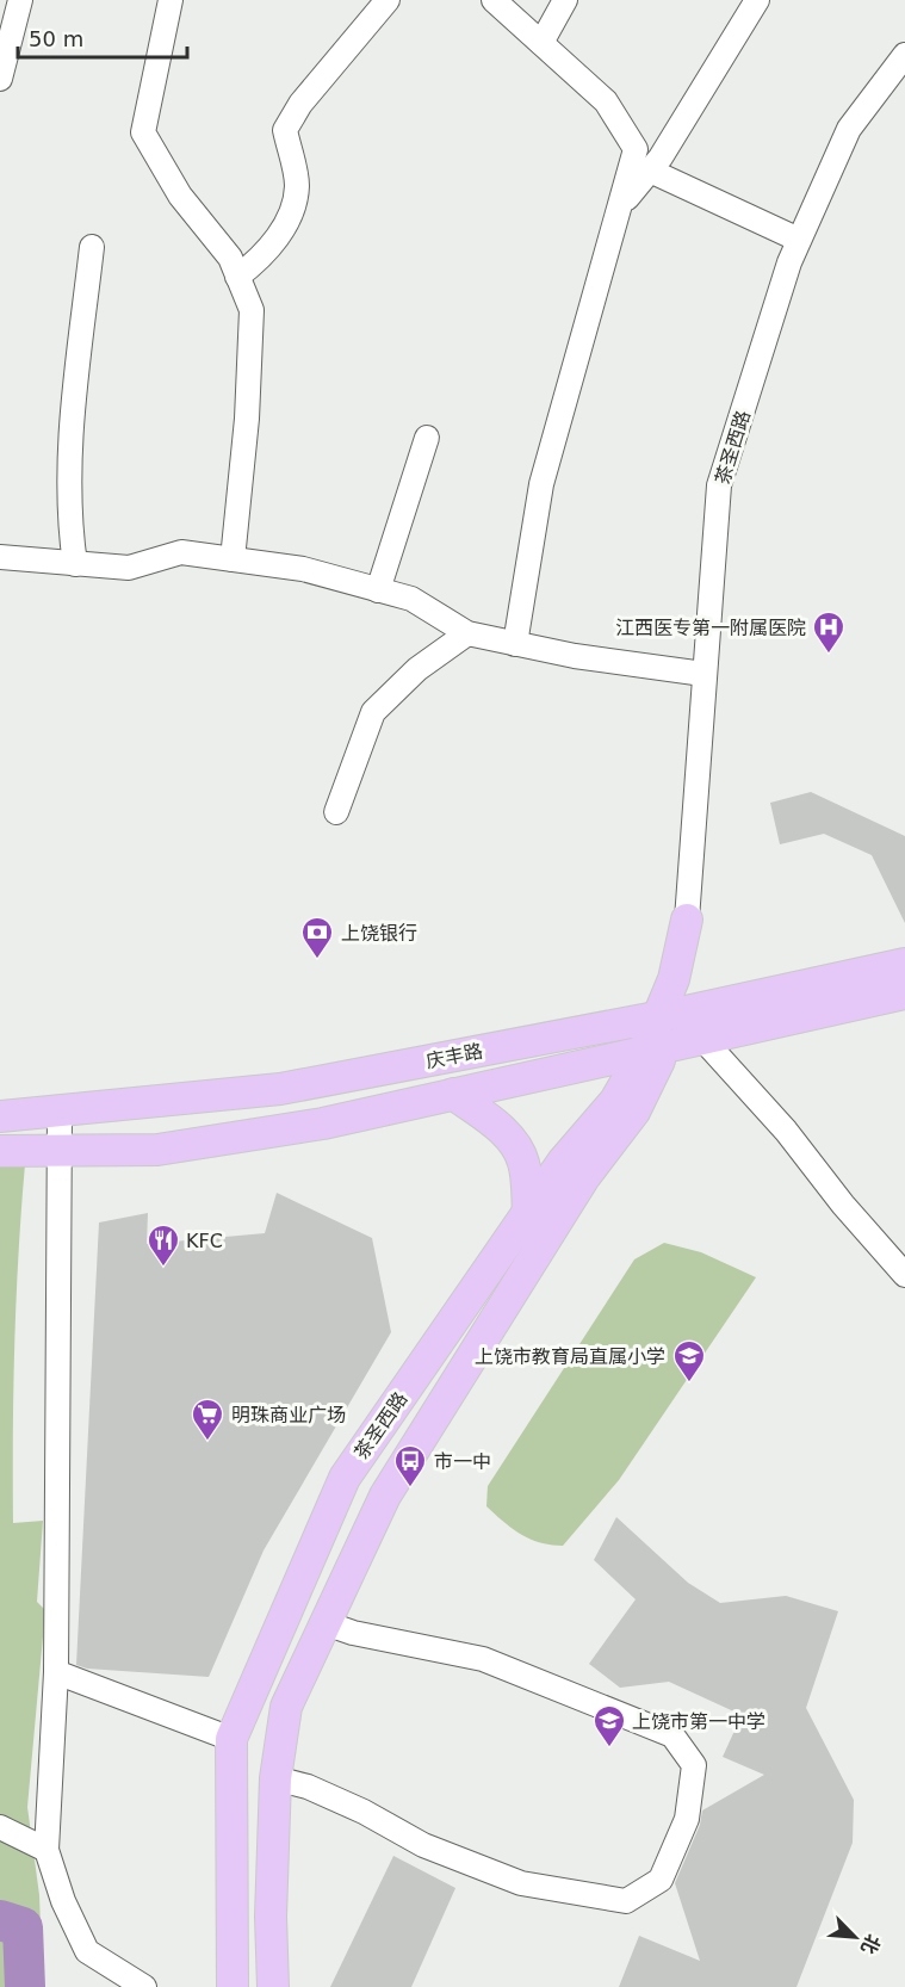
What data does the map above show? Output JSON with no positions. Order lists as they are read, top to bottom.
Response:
{
  "streets": {
    "main road": ["茶圣西路", "庆丰路"]
  },
  "crossings": [
    ["茶圣西路", "庆丰路"]
  ],
  "places": {
    "hospital": ["江西医专第一附属医院"],
    "bank": ["上饶银行"],
    "restaurant": ["KFC"],
    "school or university": ["上饶市教育局直属小学", "上饶市第一中学"],
    "supermarket": ["明珠商业广场"],
    "bus stop": ["市一中"]
  },
  "scale_bar": "50 m",
  "north": "bottom right"
}
